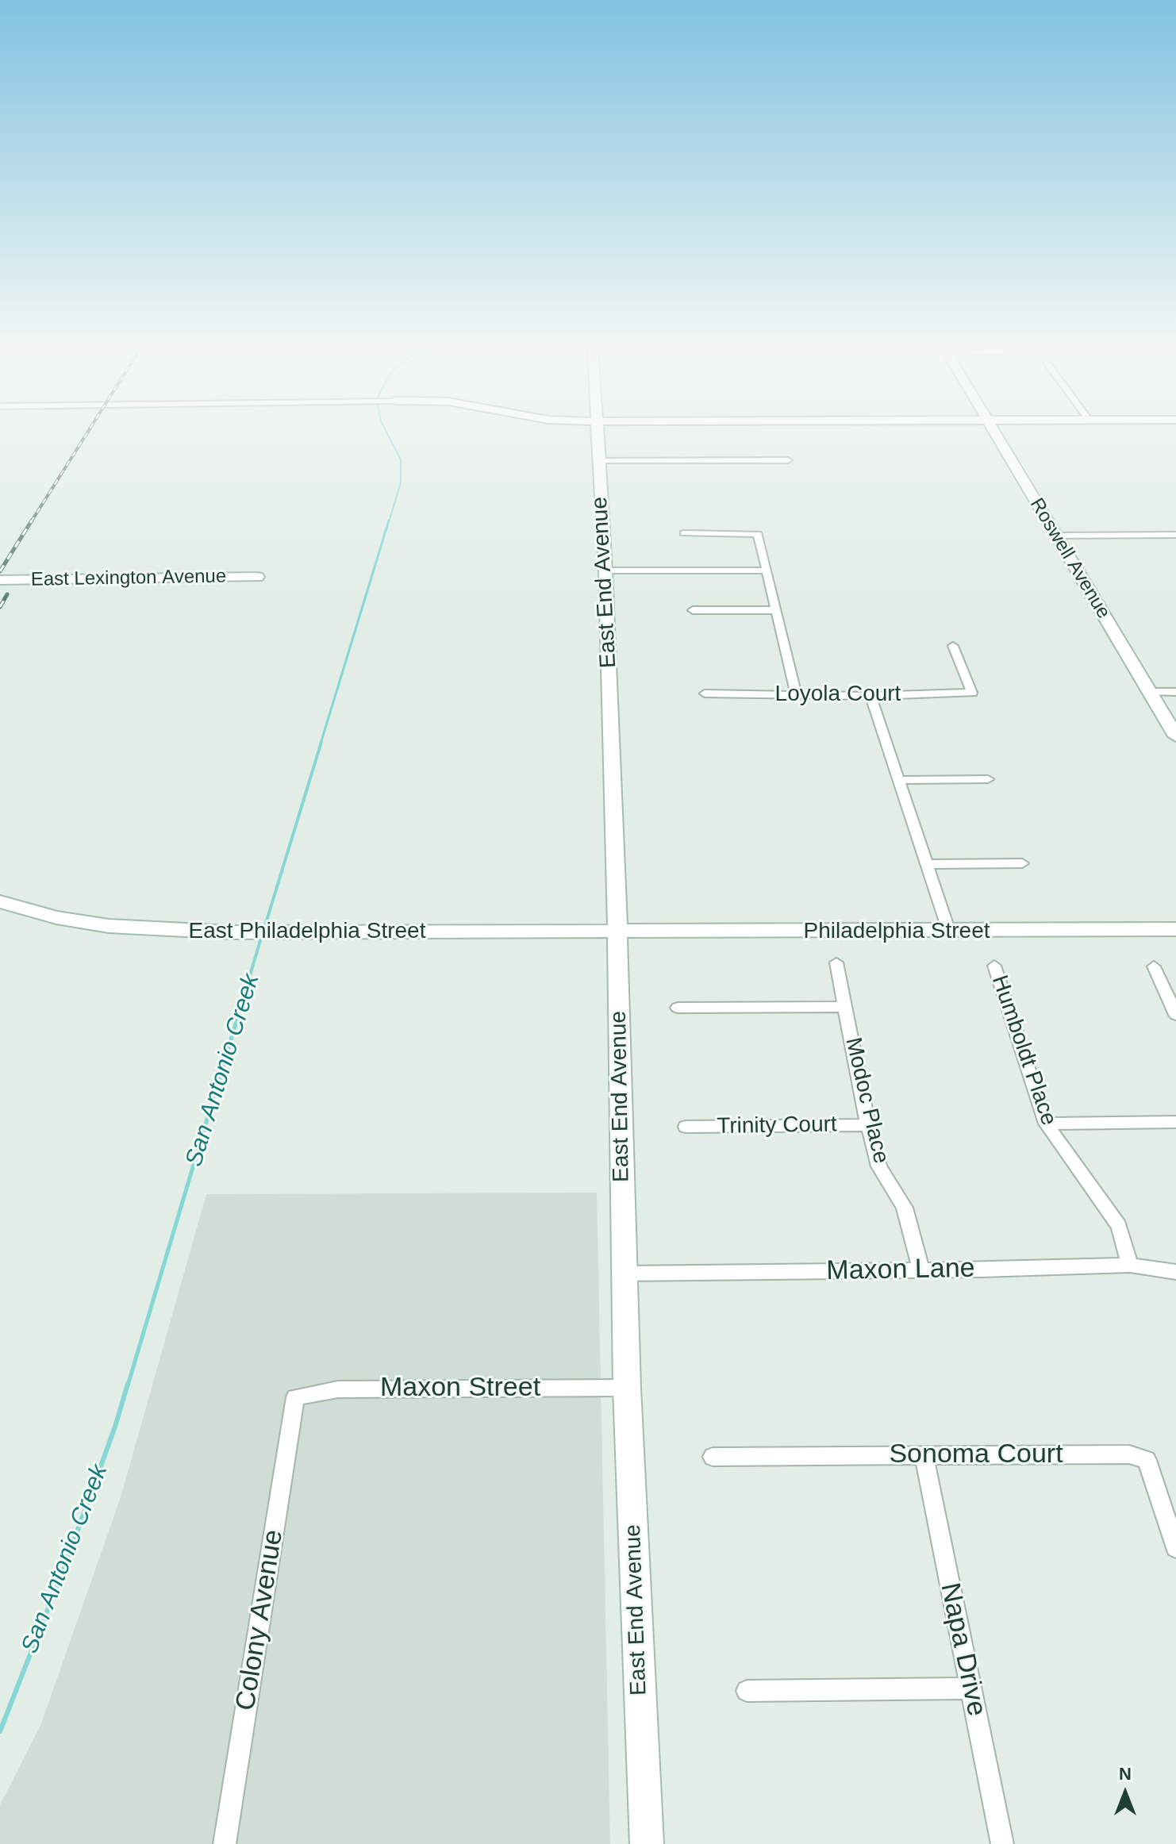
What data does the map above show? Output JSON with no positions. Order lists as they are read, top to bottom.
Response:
{
  "streets": {
    "street": [
      "Roswell Avenue",
      "East Lexington Avenue",
      "East End Avenue",
      "Loyola Court",
      "East Philadelphia Street",
      "Philadelphia Street",
      "Humboldt Place",
      "Modoc Place",
      "Trinity Court",
      "Maxon Lane",
      "Maxon Street",
      "Sonoma Court",
      "Colony Avenue",
      "Napa Drive"
    ]
  },
  "crossings": [
    ["East End Avenue", "East Philadelphia Street"],
    ["East End Avenue", "Philadelphia Street"],
    ["East End Avenue", "Maxon Lane"],
    ["East End Avenue", "Maxon Street"],
    ["East Philadelphia Street", "Philadelphia Street"],
    ["Humboldt Place", "Maxon Lane"],
    ["Modoc Place", "Trinity Court"],
    ["Modoc Place", "Maxon Lane"],
    ["Maxon Street", "Colony Avenue"],
    ["Sonoma Court", "Napa Drive"]
  ],
  "water": ["San Antonio Creek"],
  "north": "top"
}
